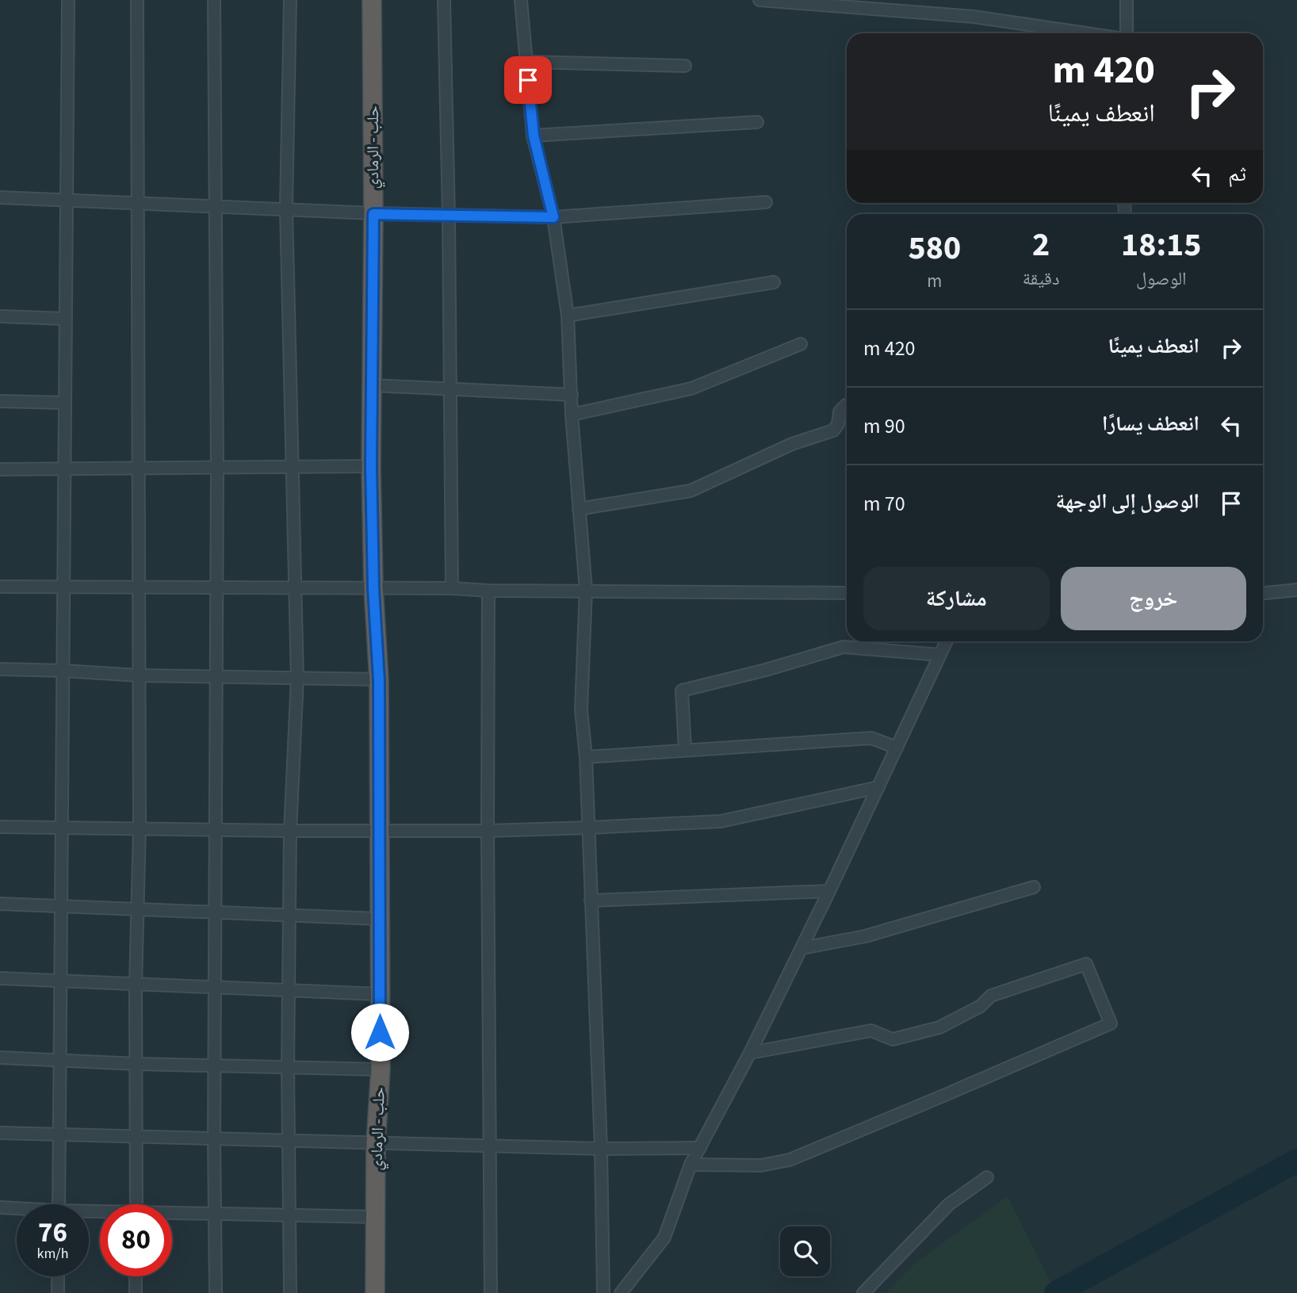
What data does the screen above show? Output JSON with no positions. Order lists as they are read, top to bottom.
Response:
{
  "streets": {
    "highway": ["حلب - الرمادي"]
  },
  "page": {
    "turn": ["420 m", "انعطف يمينًا"],
    "then": "ثم",
    "eta": [
      "18:15",
      "الوصول",
      "2",
      "دقيقة",
      "580",
      "m"
    ],
    "list": [
      {
        "name": "انعطف يمينًا",
        "value": "420 m"
      },
      {
        "name": "انعطف يسارًا",
        "value": "90 m"
      },
      {
        "name": "الوصول إلى الوجهة",
        "value": "70 m"
      }
    ],
    "buttons": ["خروج", "مشاركة"],
    "speed": "76 km/h",
    "limit": "80"
  }
}
